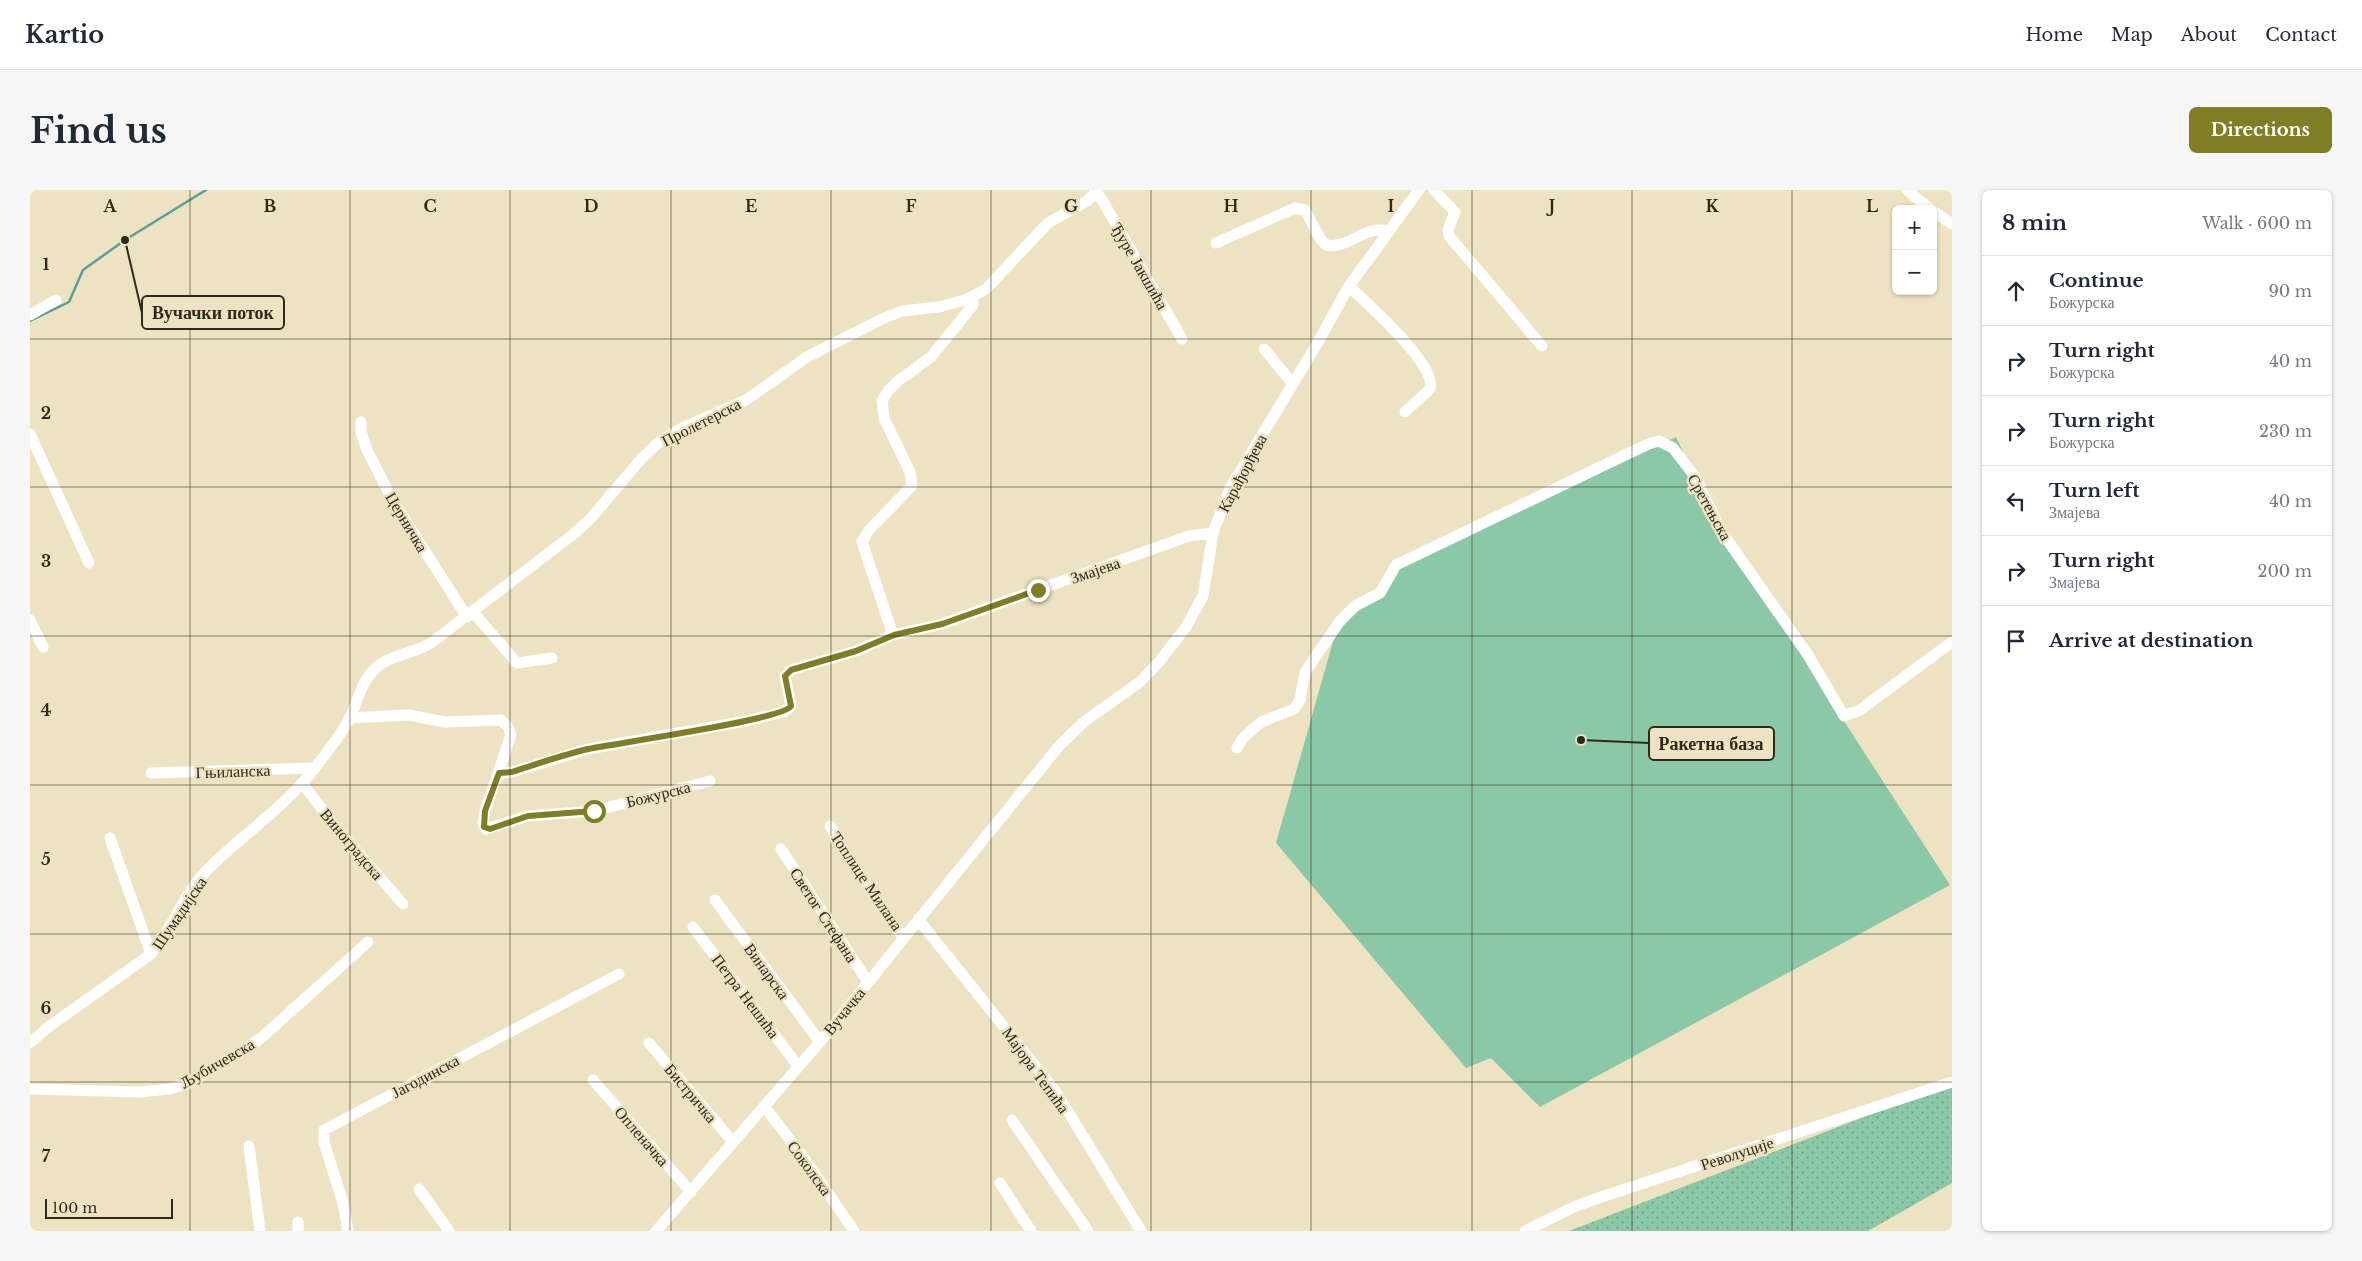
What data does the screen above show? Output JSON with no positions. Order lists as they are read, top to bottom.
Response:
{
  "streets": {
    "street": [
      "Ђуре Јакшића",
      "Пролетерска",
      "Карађорђева",
      "Сретењска",
      "Церничка",
      "Змајева",
      "Гњиланска",
      "Божурска",
      "Виноградска",
      "Топлице Милана",
      "Шумадијска",
      "Светог Стефана",
      "Винарска",
      "Петра Нешића",
      "Вучачка",
      "Љубичевска",
      "Мајора Тепића",
      "Јагодинска",
      "Бистричка",
      "Опленачка",
      "Револуције",
      "Соколска"
    ]
  },
  "crossings": [
    ["Ђуре Јакшића", "Пролетерска"],
    ["Пролетерска", "Церничка"],
    ["Пролетерска", "Гњиланска"],
    ["Пролетерска", "Шумадијска"],
    ["Карађорђева", "Змајева"],
    ["Карађорђева", "Вучачка"],
    ["Змајева", "Божурска"],
    ["Гњиланска", "Шумадијска"],
    ["Виноградска", "Шумадијска"],
    ["Топлице Милана", "Вучачка"],
    ["Светог Стефана", "Вучачка"],
    ["Винарска", "Вучачка"],
    ["Петра Нешића", "Вучачка"],
    ["Вучачка", "Мајора Тепића"],
    ["Вучачка", "Бистричка"],
    ["Вучачка", "Опленачка"],
    ["Вучачка", "Соколска"]
  ],
  "places": ["Вучачки поток", "Ракетна база"],
  "scale_bar": "100 m",
  "page": {
    "header": "Kartio",
    "nav": [
      "Home",
      "Map",
      "About",
      "Contact"
    ],
    "buttons": "Directions",
    "title": "Find us",
    "heading": ["8 min", "Walk · 600 m"],
    "map_buttons": ["+", "−"],
    "list": [
      ["Continue", "Божурска", "90 m"],
      ["Turn right", "Божурска", "40 m"],
      ["Turn right", "Божурска", "230 m"],
      ["Turn left", "Змајева", "40 m"],
      ["Turn right", "Змајева", "200 m"],
      "Arrive at destination"
    ],
    "scale": "100 m"
  },
  "grid": {
    "columns": [
      "A",
      "B",
      "C",
      "D",
      "E",
      "F",
      "G",
      "H",
      "I",
      "J",
      "K",
      "L"
    ],
    "rows": [
      "1",
      "2",
      "3",
      "4",
      "5",
      "6",
      "7"
    ]
  }
}
